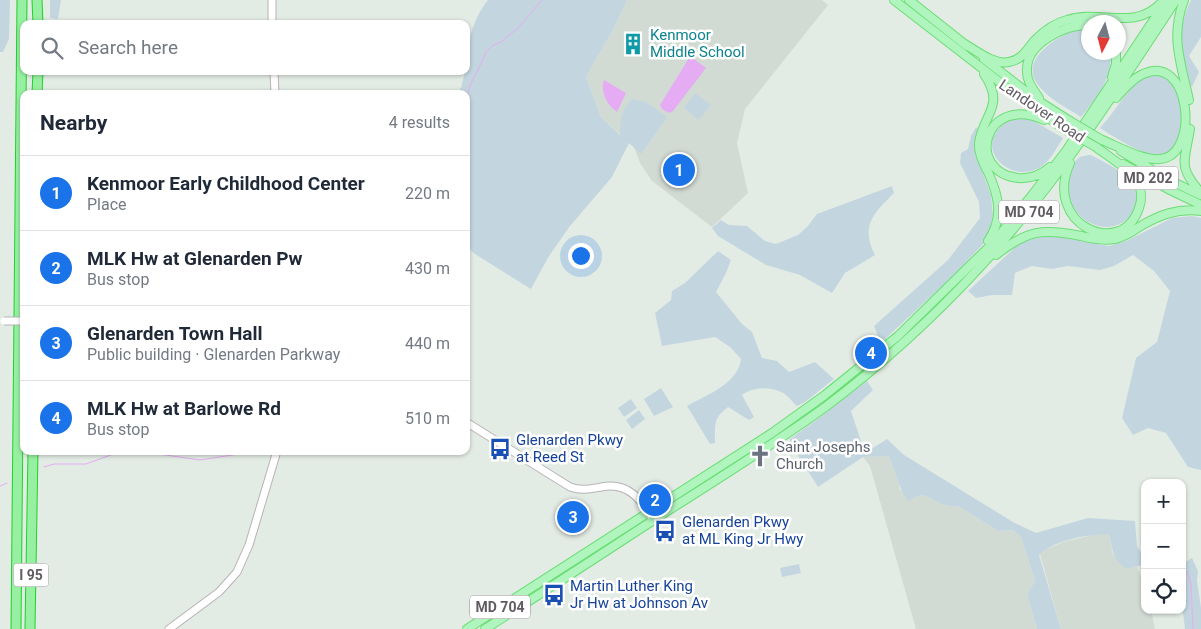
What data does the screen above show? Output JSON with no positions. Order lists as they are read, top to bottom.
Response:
{
  "streets": {
    "highway": ["I 95"],
    "main road": ["Landover Road", "MD 202", "MD 704"]
  },
  "places": {
    "building": ["Kenmoor Middle School"],
    "bus stop": ["Glenarden Pkwy at Reed St", "Glenarden Pkwy at ML King Jr Hwy", "Martin Luther King Jr Hw at Johnson Av"],
    "church": ["Saint Josephs Church"]
  },
  "north": "bottom",
  "page": {
    "search": "Search here",
    "heading": ["Nearby", "4 results"],
    "pins": [
      "1",
      "4",
      "2",
      "3"
    ],
    "list": [
      {
        "mark": "1",
        "name": "Kenmoor Early Childhood Center",
        "note": "Place",
        "value": "220 m"
      },
      {
        "mark": "2",
        "name": "MLK Hw at Glenarden Pw",
        "note": "Bus stop",
        "value": "430 m"
      },
      {
        "mark": "3",
        "name": "Glenarden Town Hall",
        "note": "Public building · Glenarden Parkway",
        "value": "440 m"
      },
      {
        "mark": "4",
        "name": "MLK Hw at Barlowe Rd",
        "note": "Bus stop",
        "value": "510 m"
      }
    ],
    "map_buttons": ["+", "−"]
  }
}
